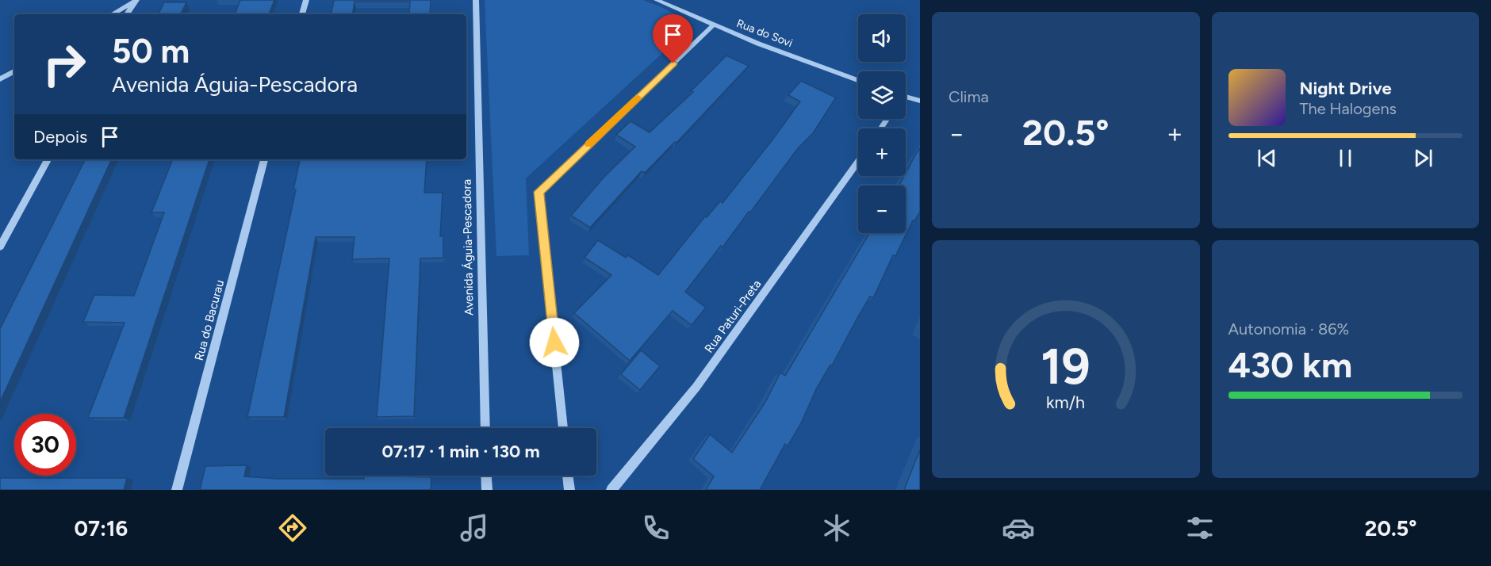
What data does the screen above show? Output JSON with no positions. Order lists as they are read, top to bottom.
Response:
{
  "streets": {
    "street": [
      "Rua do Sovi",
      "Avenida Águia-Pescadora",
      "Rua Paturi-Preta",
      "Rua do Bacurau"
    ]
  },
  "page": {
    "tile": [
      "Clima",
      ["Autonomia · 86%", "430 km"]
    ],
    "map_buttons": ["+", "−"],
    "turn": ["50 m", "Avenida Águia-Pescadora"],
    "song": ["Night Drive", "The Halogens"],
    "heat": ["−", "20.5°", "+"],
    "then": "Depois",
    "limit": "30",
    "trip": "07:17 · 1 min · 130 m",
    "tabs": ["07:16", "20.5°"],
    "gauge": ["19", "km/h"]
  }
}
